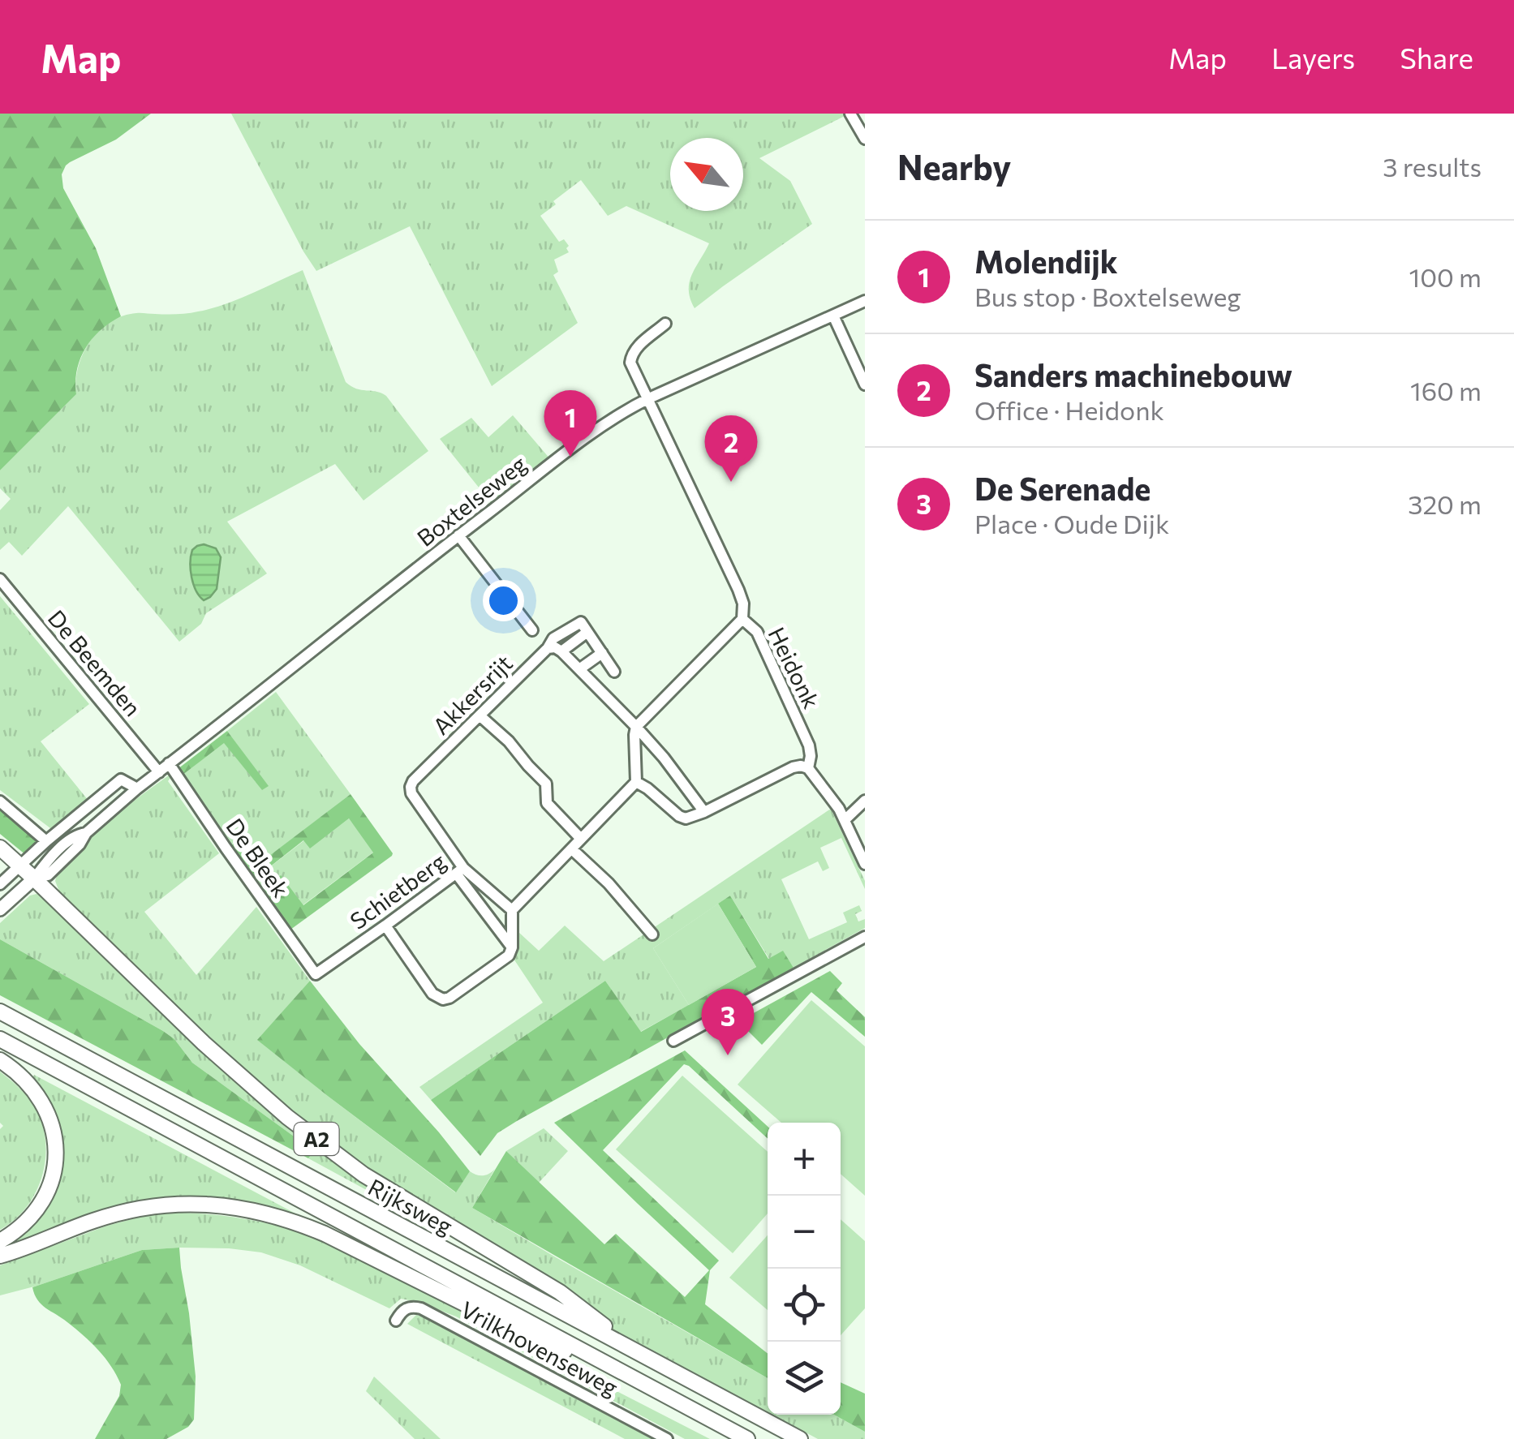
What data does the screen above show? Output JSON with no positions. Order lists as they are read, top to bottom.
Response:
{
  "streets": {
    "highway": ["A2", "Rijksweg"],
    "main road": ["Boxtelseweg"],
    "street": [
      "De Beemden",
      "Heidonk",
      "Akkersrijt",
      "De Bleek",
      "Schietberg",
      "Vrilkhovenseweg"
    ]
  },
  "crossings": [
    ["Boxtelseweg", "De Beemden"],
    ["Boxtelseweg", "Heidonk"],
    ["Boxtelseweg", "De Bleek"],
    ["Boxtelseweg", "A2"],
    ["Akkersrijt", "Schietberg"],
    ["De Bleek", "Schietberg"],
    ["A2", "Rijksweg"]
  ],
  "north": "top left",
  "page": {
    "header": "Map",
    "nav": ["Map", "Layers", "Share"],
    "heading": ["Nearby", "3 results"],
    "list": [
      {
        "mark": "1",
        "name": "Molendijk",
        "note": "Bus stop · Boxtelseweg",
        "value": "100 m"
      },
      {
        "mark": "2",
        "name": "Sanders machinebouw",
        "note": "Office · Heidonk",
        "value": "160 m"
      },
      {
        "mark": "3",
        "name": "De Serenade",
        "note": "Place · Oude Dijk",
        "value": "320 m"
      }
    ],
    "pins": ["1", "2", "3"],
    "map_buttons": ["+", "−"]
  }
}
